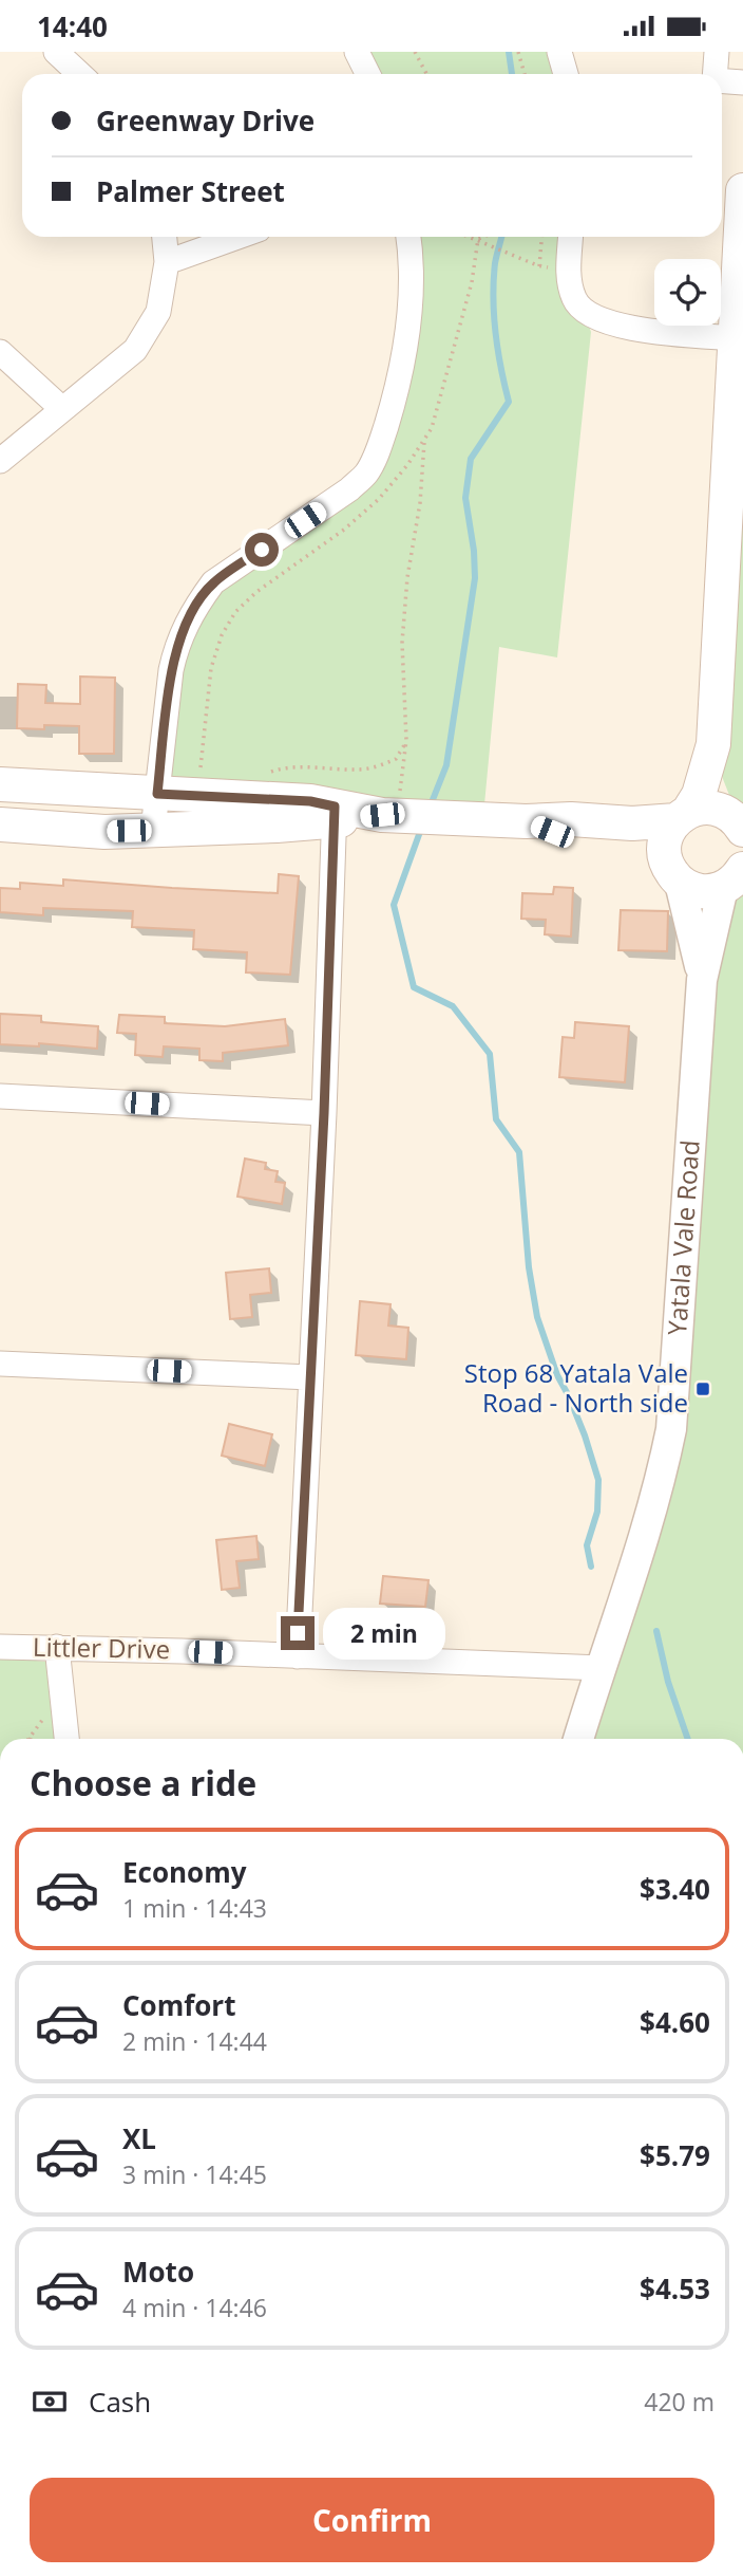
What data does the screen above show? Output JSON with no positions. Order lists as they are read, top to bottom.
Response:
{
  "streets": {
    "street": ["Yatala Vale Road", "Littler Drive"]
  },
  "crossings": [
    ["Yatala Vale Road", "Littler Drive"]
  ],
  "places": {
    "transit": ["Stop 68 Yatala Vale Road - North side"]
  },
  "page": {
    "status": "14:40",
    "banner": ["Greenway Drive", "Palmer Street"],
    "bubble": "2 min",
    "heading": "Choose a ride",
    "list": [
      {
        "name": "Economy",
        "note": "1 min · 14:43",
        "value": "$3.40"
      },
      {
        "name": "Comfort",
        "note": "2 min · 14:44",
        "value": "$4.60"
      },
      {
        "name": "XL",
        "note": "3 min · 14:45",
        "value": "$5.79"
      },
      {
        "name": "Moto",
        "note": "4 min · 14:46",
        "value": "$4.53"
      }
    ],
    "pay": ["Cash", "420 m"],
    "buttons": "Confirm"
  }
}
